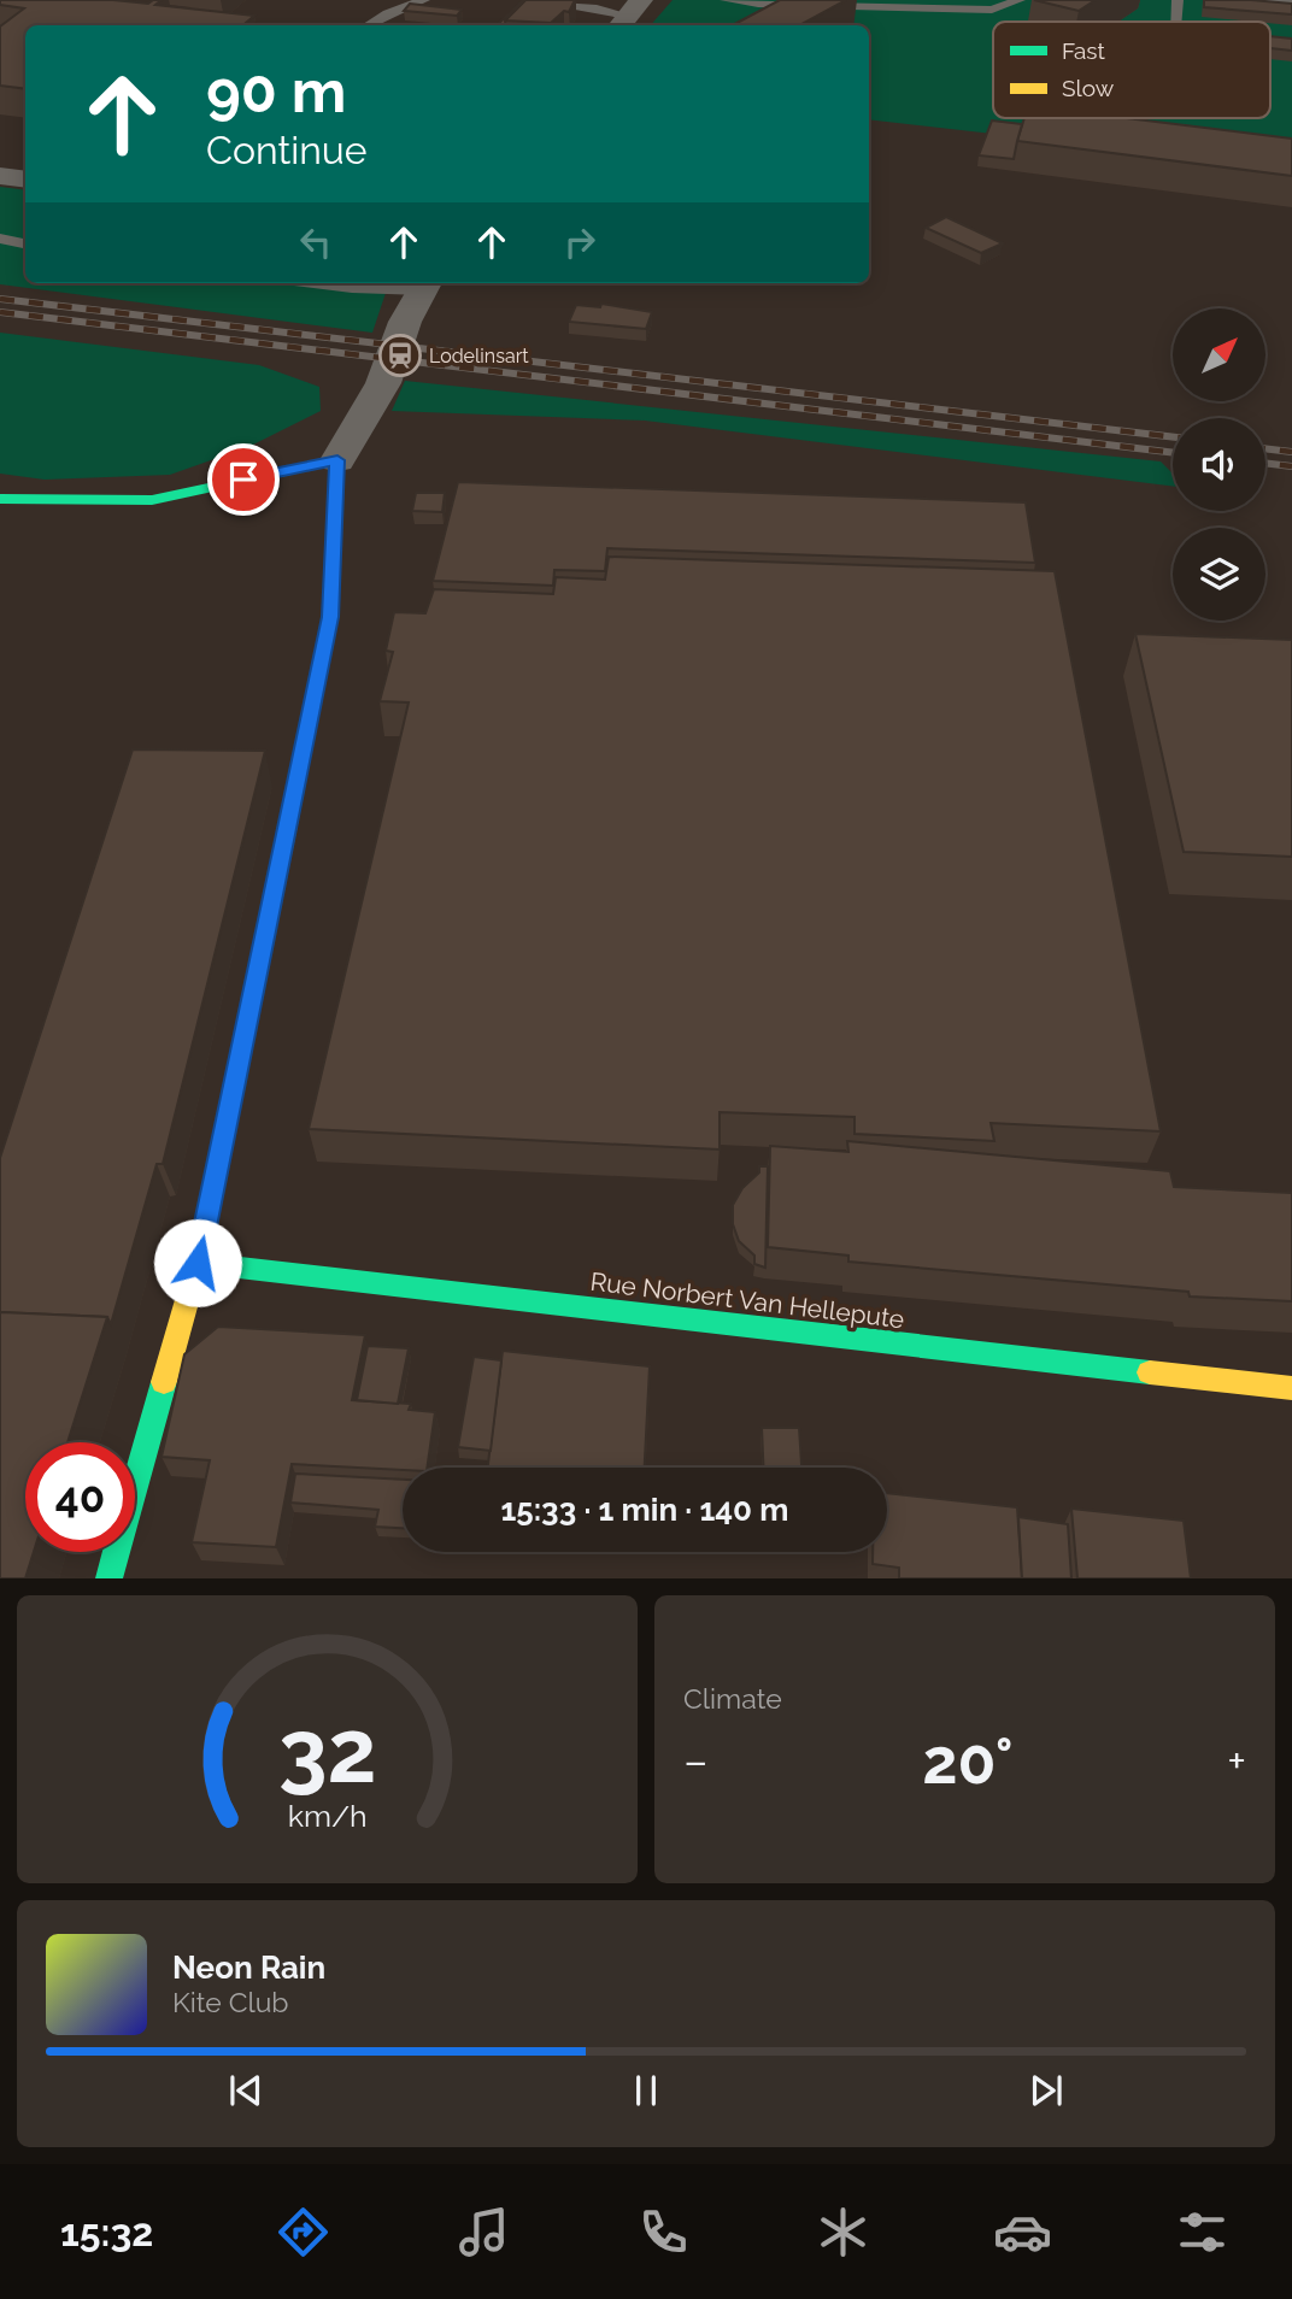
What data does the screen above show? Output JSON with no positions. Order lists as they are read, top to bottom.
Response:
{
  "streets": {
    "street": ["Rue Norbert Van Hellepute"]
  },
  "places": {
    "station": ["Lodelinsart"]
  },
  "legend": ["Fast", "Slow"],
  "north": "top right",
  "page": {
    "turn": ["90 m", "Continue"],
    "limit": "40",
    "trip": "15:33 · 1 min · 140 m",
    "tile": "Climate",
    "heat": ["−", "20°", "+"],
    "song": ["Neon Rain", "Kite Club"],
    "tabs": "15:32",
    "gauge": ["32", "km/h"]
  }
}
